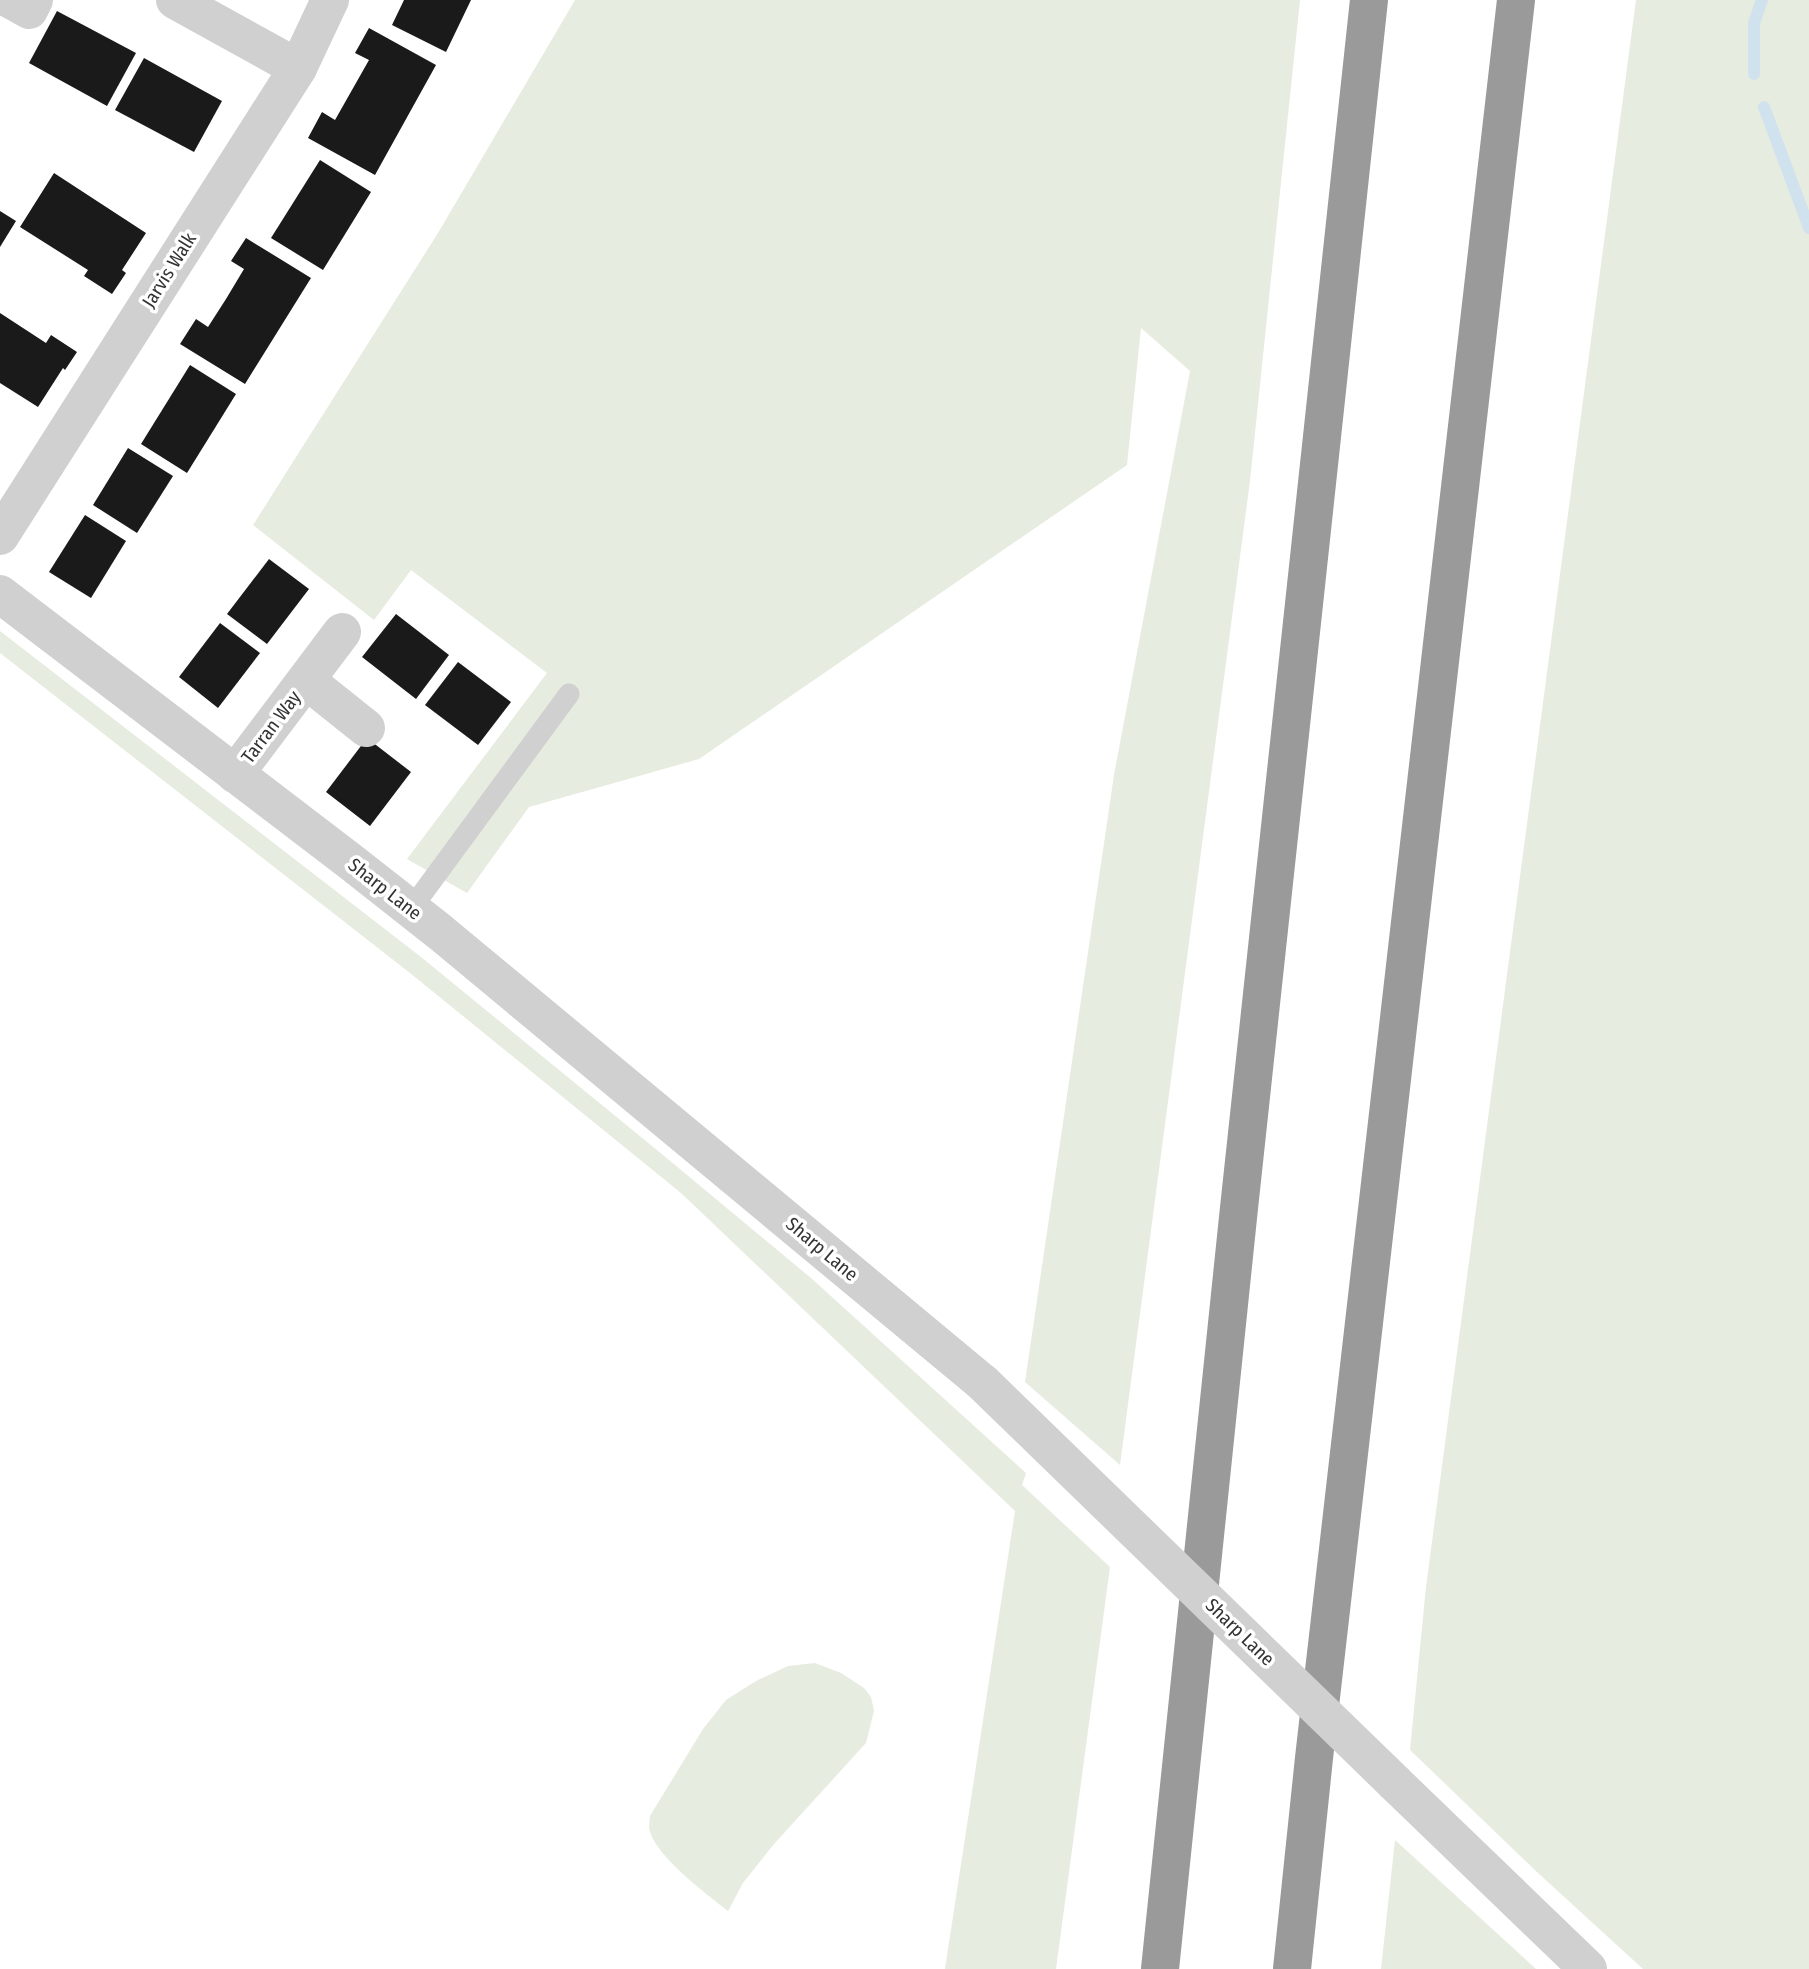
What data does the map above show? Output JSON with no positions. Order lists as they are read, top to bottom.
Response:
{
  "streets": {
    "street": ["Jarvis Walk", "Tarran Way", "Sharp Lane"]
  },
  "crossings": [
    ["Tarran Way", "Sharp Lane"]
  ]
}
